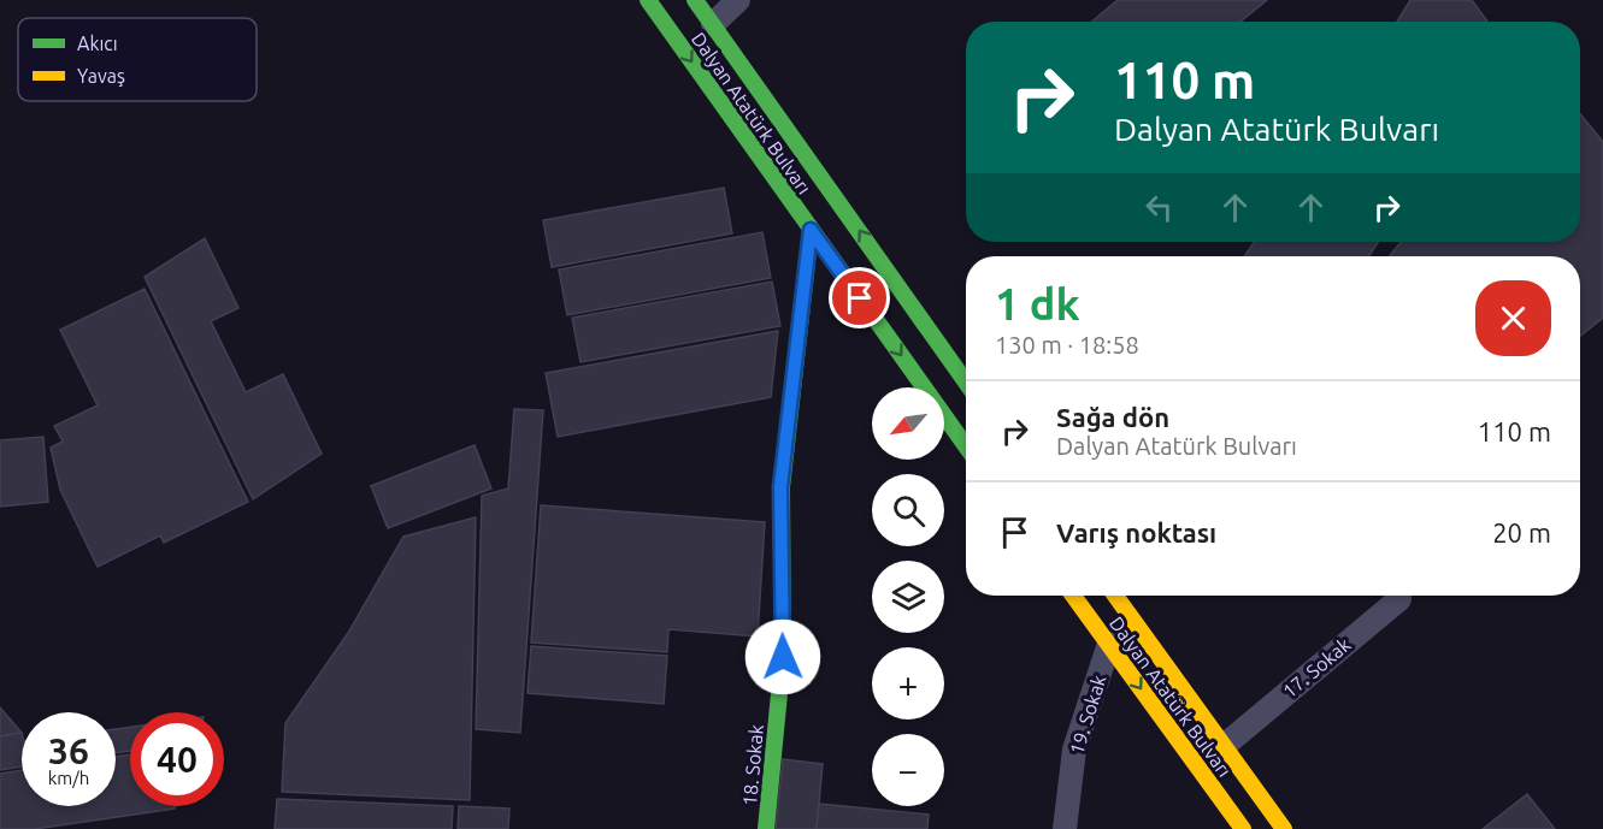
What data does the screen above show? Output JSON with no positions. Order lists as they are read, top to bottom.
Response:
{
  "streets": {
    "main road": ["Dalyan Atatürk Bulvarı", "18. Sokak"],
    "street": ["17. Sokak", "19. Sokak"]
  },
  "crossings": [
    ["Dalyan Atatürk Bulvarı", "17. Sokak"],
    ["Dalyan Atatürk Bulvarı", "19. Sokak"],
    ["Dalyan Atatürk Bulvarı", "18. Sokak"]
  ],
  "legend": ["Akıcı", "Yavaş"],
  "north": "bottom left",
  "page": {
    "turn": ["110 m", "Dalyan Atatürk Bulvarı"],
    "heading": ["1 dk", "130 m · 18:58"],
    "list": [
      {
        "name": "Sağa dön",
        "note": "Dalyan Atatürk Bulvarı",
        "value": "110 m"
      },
      {
        "name": "Varış noktası",
        "value": "20 m"
      }
    ],
    "map_buttons": ["+", "−"],
    "speed": "36 km/h",
    "limit": "40"
  }
}
